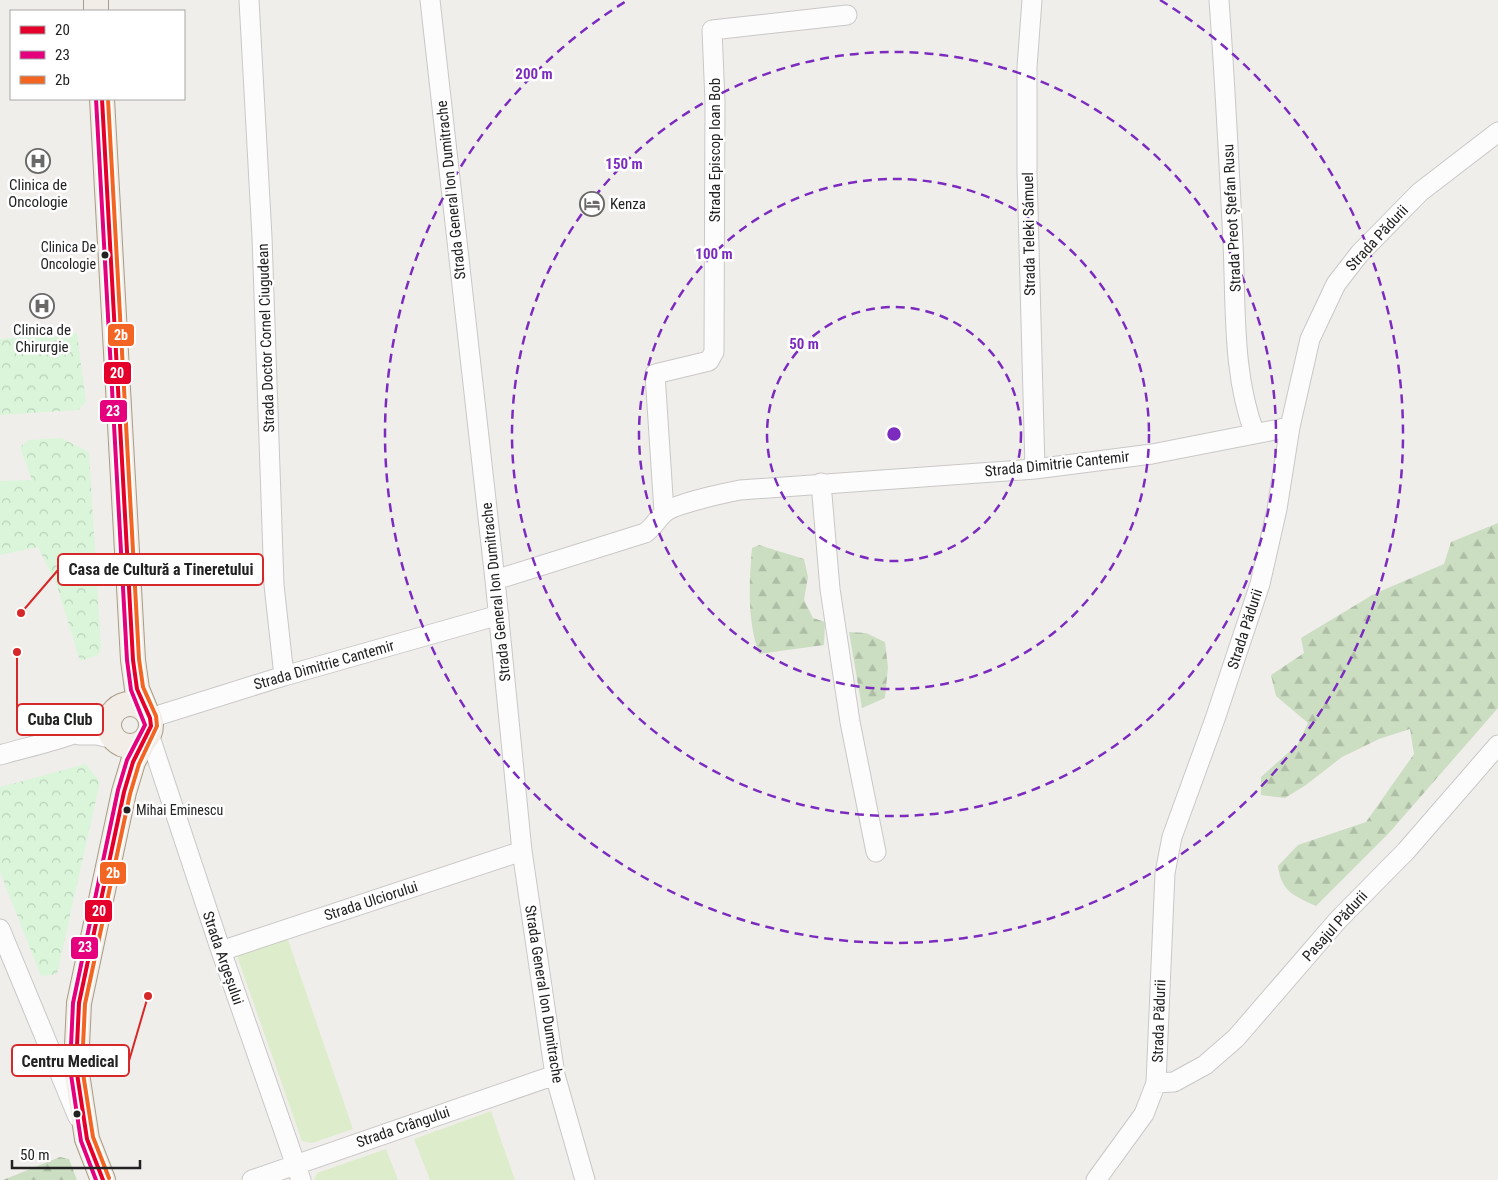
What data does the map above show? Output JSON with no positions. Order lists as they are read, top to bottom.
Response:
{
  "streets": {
    "street": [
      "Strada Episcop Ioan Bob",
      "Strada General Ion Dumitrache",
      "Strada Preot Ștefan Rusu",
      "Strada Teleki Sámuel",
      "Strada Pădurii",
      "Strada Doctor Cornel Ciugudean",
      "Strada Dimitrie Cantemir",
      "Strada Ulciorului",
      "Pasajul Pădurii",
      "Strada Argeșului",
      "Strada Crângului"
    ]
  },
  "crossings": [
    ["Strada Episcop Ioan Bob", "Strada Dimitrie Cantemir"],
    ["Strada General Ion Dumitrache", "Strada Dimitrie Cantemir"],
    ["Strada General Ion Dumitrache", "Strada Ulciorului"],
    ["Strada General Ion Dumitrache", "Strada Crângului"],
    ["Strada Preot Ștefan Rusu", "Strada Dimitrie Cantemir"],
    ["Strada Teleki Sámuel", "Strada Dimitrie Cantemir"],
    ["Strada Pădurii", "Strada Dimitrie Cantemir"],
    ["Strada Pădurii", "Pasajul Pădurii"],
    ["Strada Doctor Cornel Ciugudean", "Strada Dimitrie Cantemir"],
    ["Strada Dimitrie Cantemir", "Strada Argeșului"],
    ["Strada Ulciorului", "Strada Argeșului"],
    ["Strada Argeșului", "Strada Crângului"]
  ],
  "places": {
    "hospital": ["Clinica de Oncologie", "Clinica de Chirurgie"],
    "hotel": ["Kenza"],
    "other": [
      "Clinica De Oncologie",
      "Casa de Cultură a Tineretului",
      "Cuba Club",
      "Mihai Eminescu",
      "Centru Medical"
    ]
  },
  "lines": ["transit line 20", "transit line 23", "transit line 2b"],
  "legend": ["20", "23", "2b"],
  "scale_bar": "50 m",
  "rings": [
    "200 m",
    "150 m",
    "100 m",
    "50 m"
  ]
}
